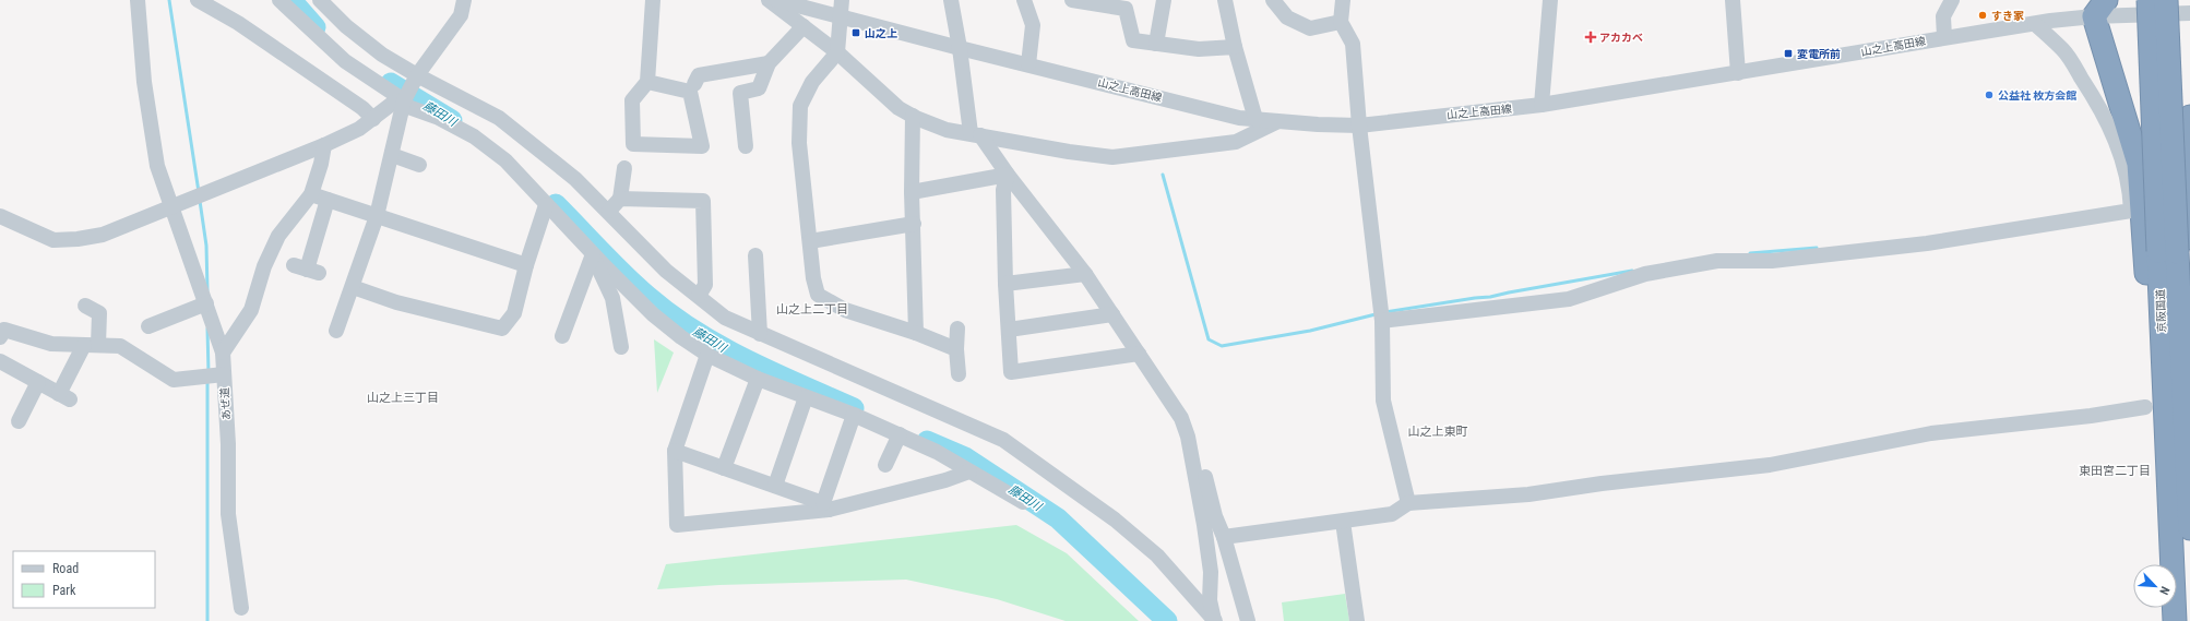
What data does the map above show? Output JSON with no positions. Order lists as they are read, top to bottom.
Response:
{
  "streets": {
    "highway": ["京阪国道"],
    "street": ["山之上高田線", "あぜ道"]
  },
  "districts": [
    "山之上二丁目",
    "山之上三丁目",
    "山之上東町",
    "東田宮二丁目"
  ],
  "water": ["藤田川"],
  "places": {
    "other": ["すき家", "公益社 枚方会館"],
    "transit": ["山之上", "変電所前"],
    "health": ["アカカベ"]
  },
  "legend": ["Road", "Park"],
  "north": "bottom right"
}
